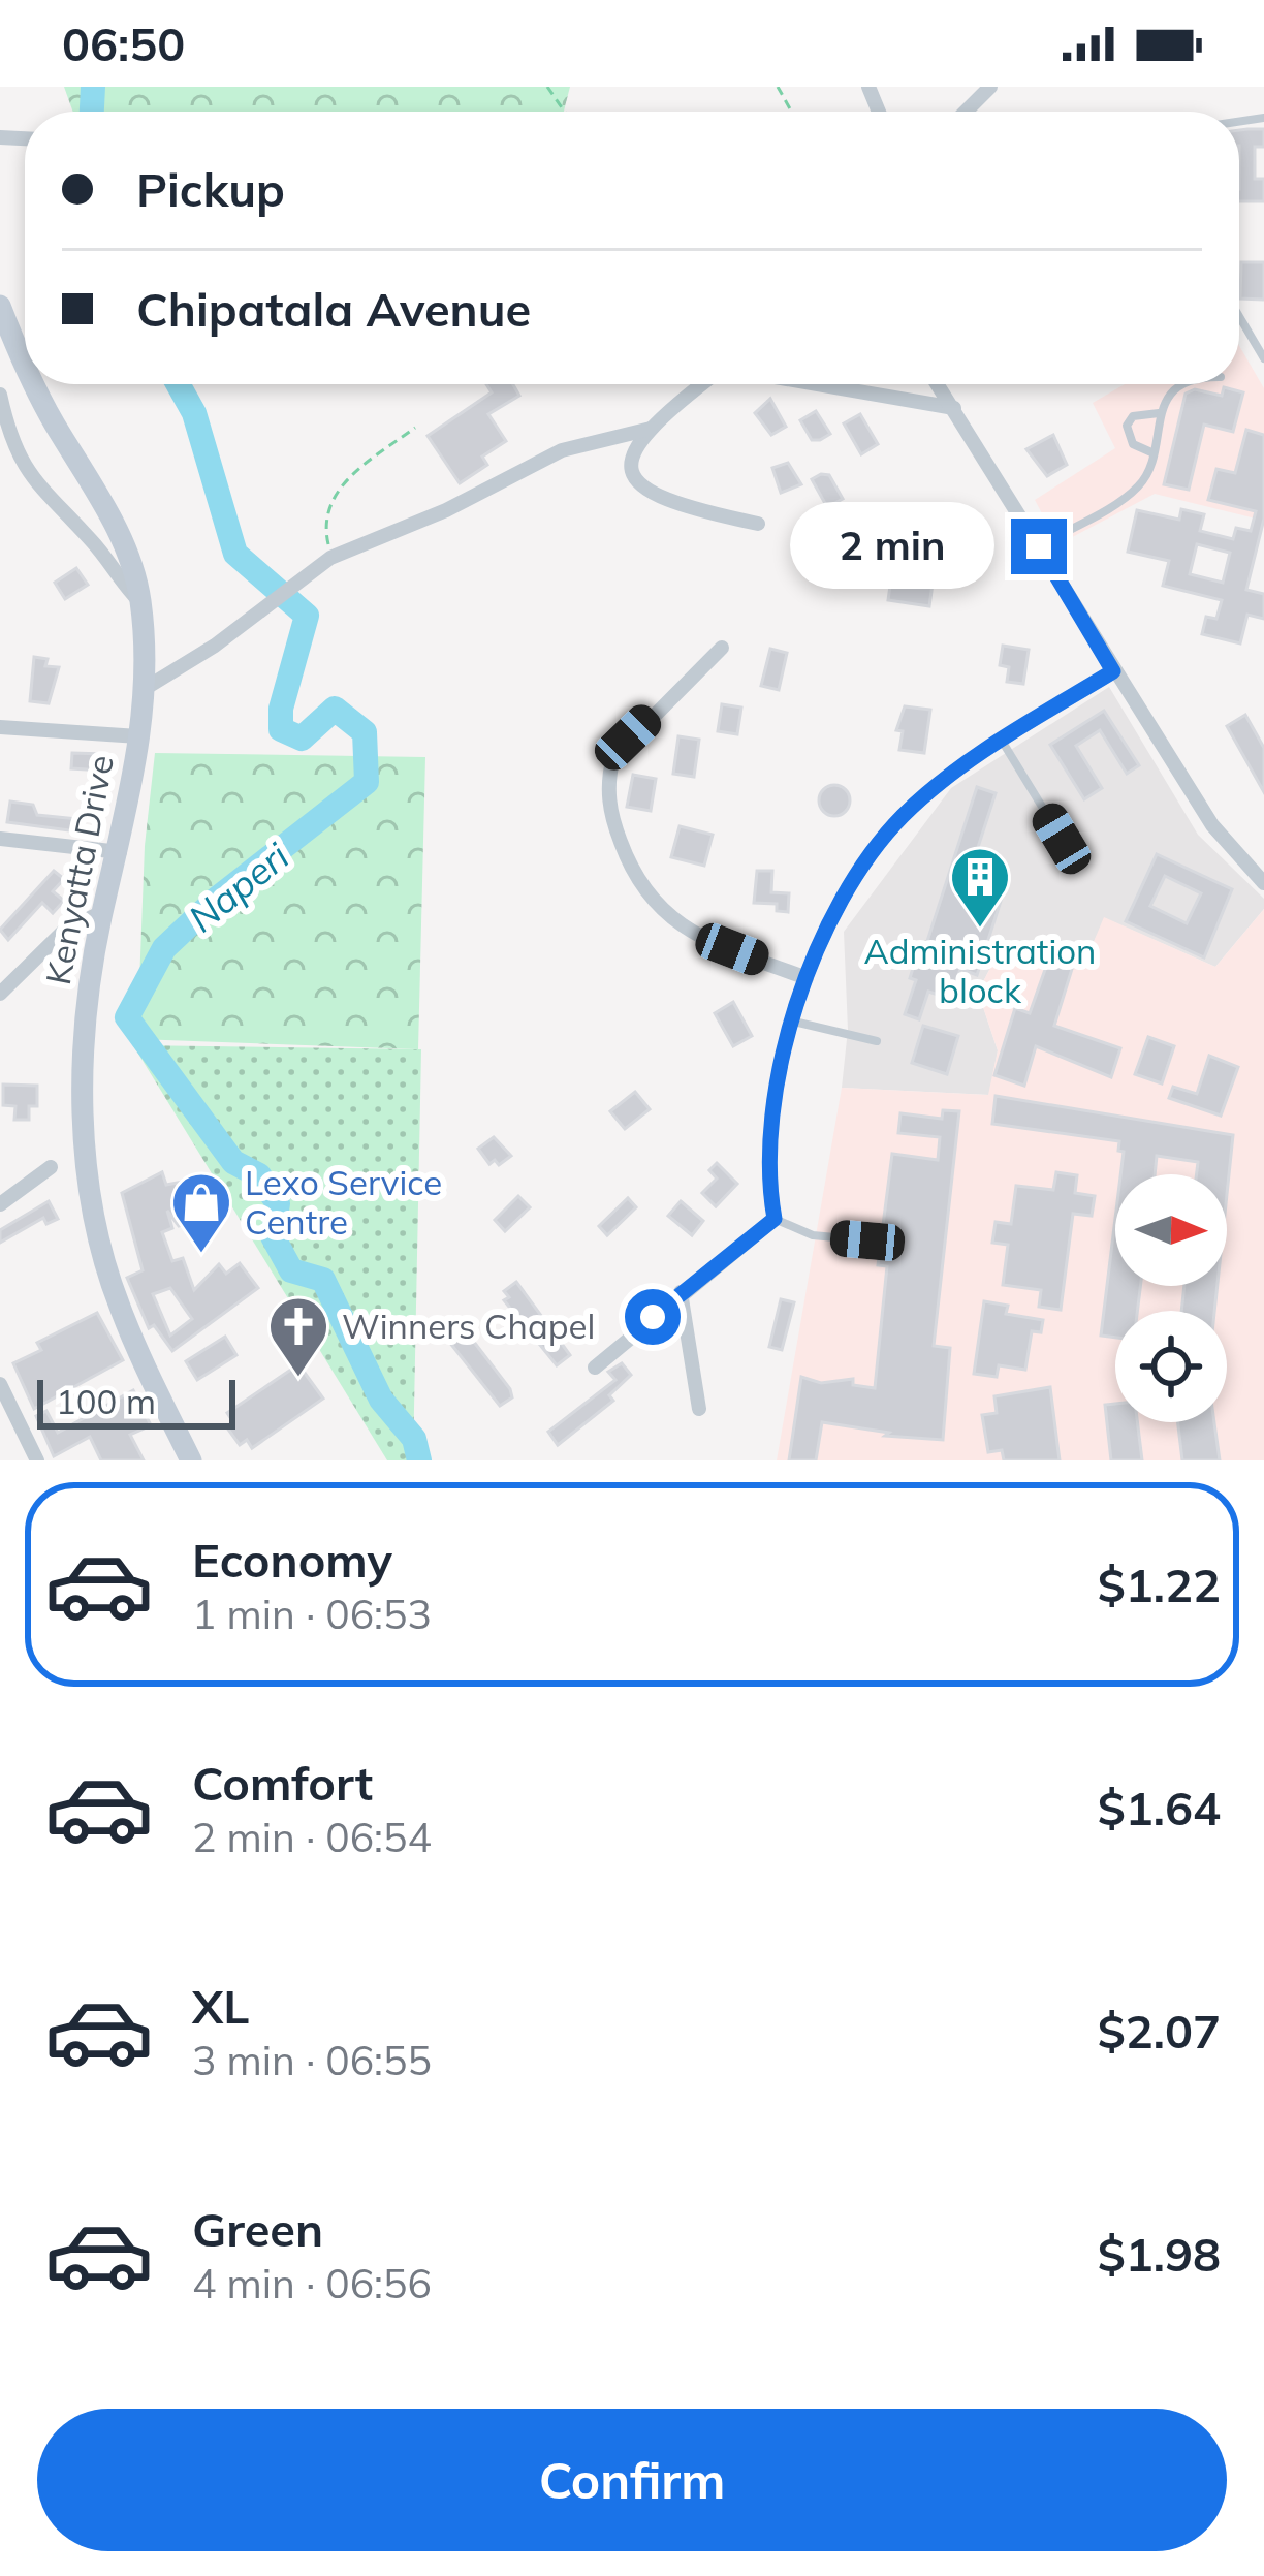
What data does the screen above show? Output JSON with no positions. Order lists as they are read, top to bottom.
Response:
{
  "streets": {
    "main road": ["Kenyatta Drive"]
  },
  "water": ["Naperi"],
  "places": {
    "building": ["Administration block"],
    "shop": ["Lexo Service Centre"],
    "church": ["Winners Chapel"]
  },
  "scale_bar": "100 m",
  "north": "right",
  "page": {
    "status": "06:50",
    "banner": ["Pickup", "Chipatala Avenue"],
    "bubble": "2 min",
    "scale": "100 m",
    "list": [
      {
        "name": "Economy",
        "note": "1 min · 06:53",
        "value": "$1.22"
      },
      {
        "name": "Comfort",
        "note": "2 min · 06:54",
        "value": "$1.64"
      },
      {
        "name": "XL",
        "note": "3 min · 06:55",
        "value": "$2.07"
      },
      {
        "name": "Green",
        "note": "4 min · 06:56",
        "value": "$1.98"
      }
    ],
    "buttons": "Confirm"
  }
}
